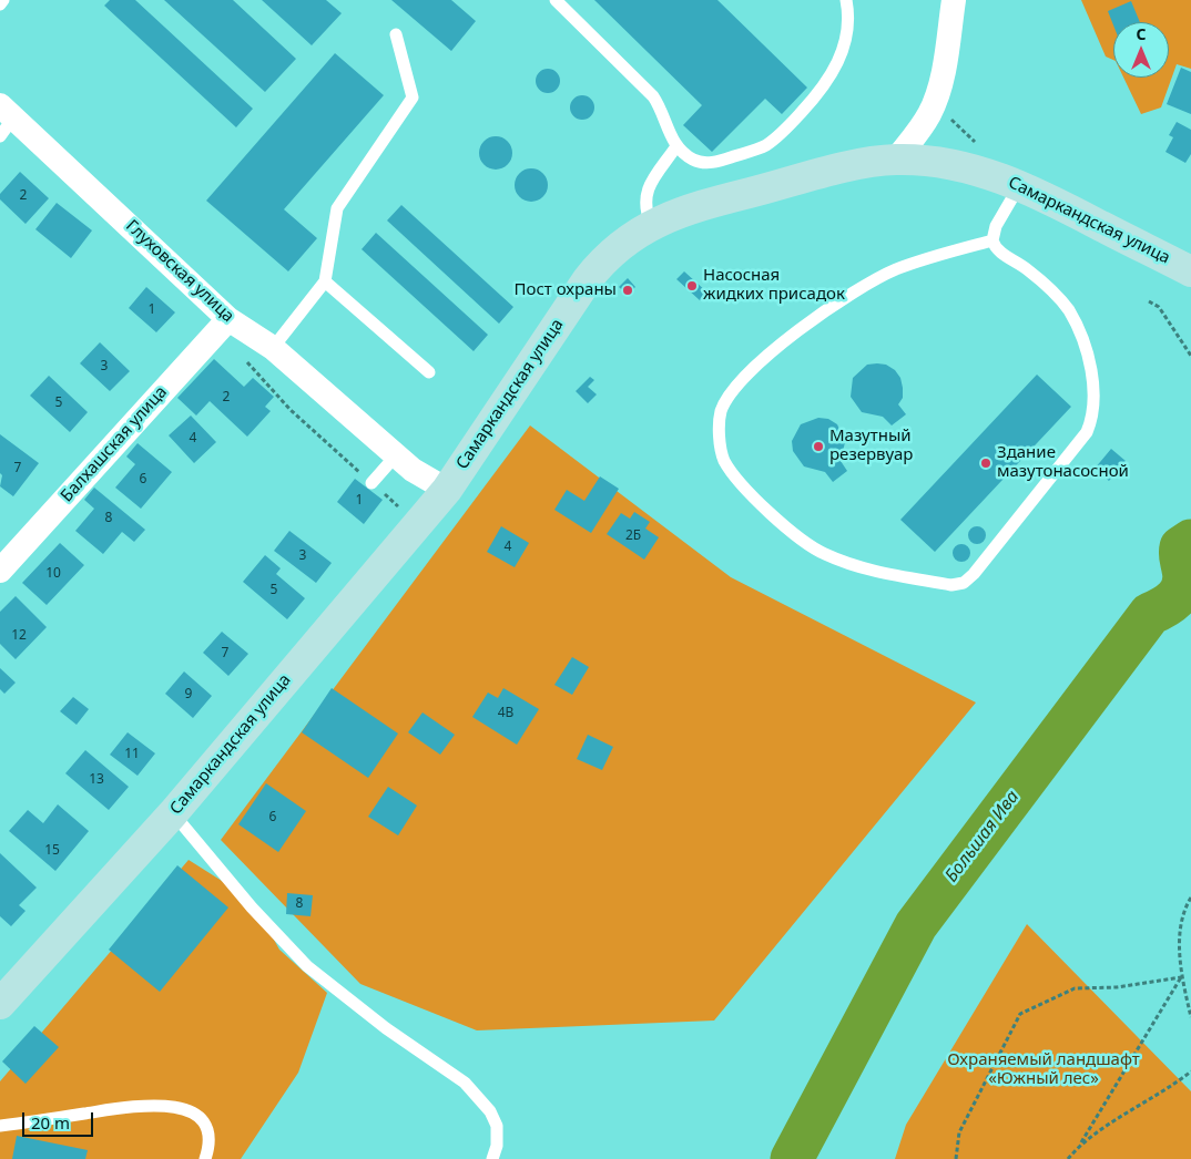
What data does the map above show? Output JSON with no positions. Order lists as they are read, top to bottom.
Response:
{
  "streets": {
    "street": ["Самаркандская улица", "Глуховская улица", "Балхашская улица"]
  },
  "crossings": [
    ["Самаркандская улица", "Глуховская улица"],
    ["Глуховская улица", "Балхашская улица"]
  ],
  "water": ["Большая Ива"],
  "parks": ["Охраняемый ландшафт «Южный лес»"],
  "places": [
    "Насосная жидких присадок",
    "Пост охраны",
    "Мазутный резервуар",
    "Здание мазутонасосной"
  ],
  "house_numbers": [
    "2",
    "1",
    "3",
    "2",
    "5",
    "4",
    "7",
    "6",
    "1",
    "8",
    "2Б",
    "4",
    "3",
    "10",
    "5",
    "12",
    "7",
    "9",
    "4В",
    "11",
    "13",
    "6",
    "15",
    "8"
  ],
  "scale_bar": "20 m",
  "north": "top"
}
